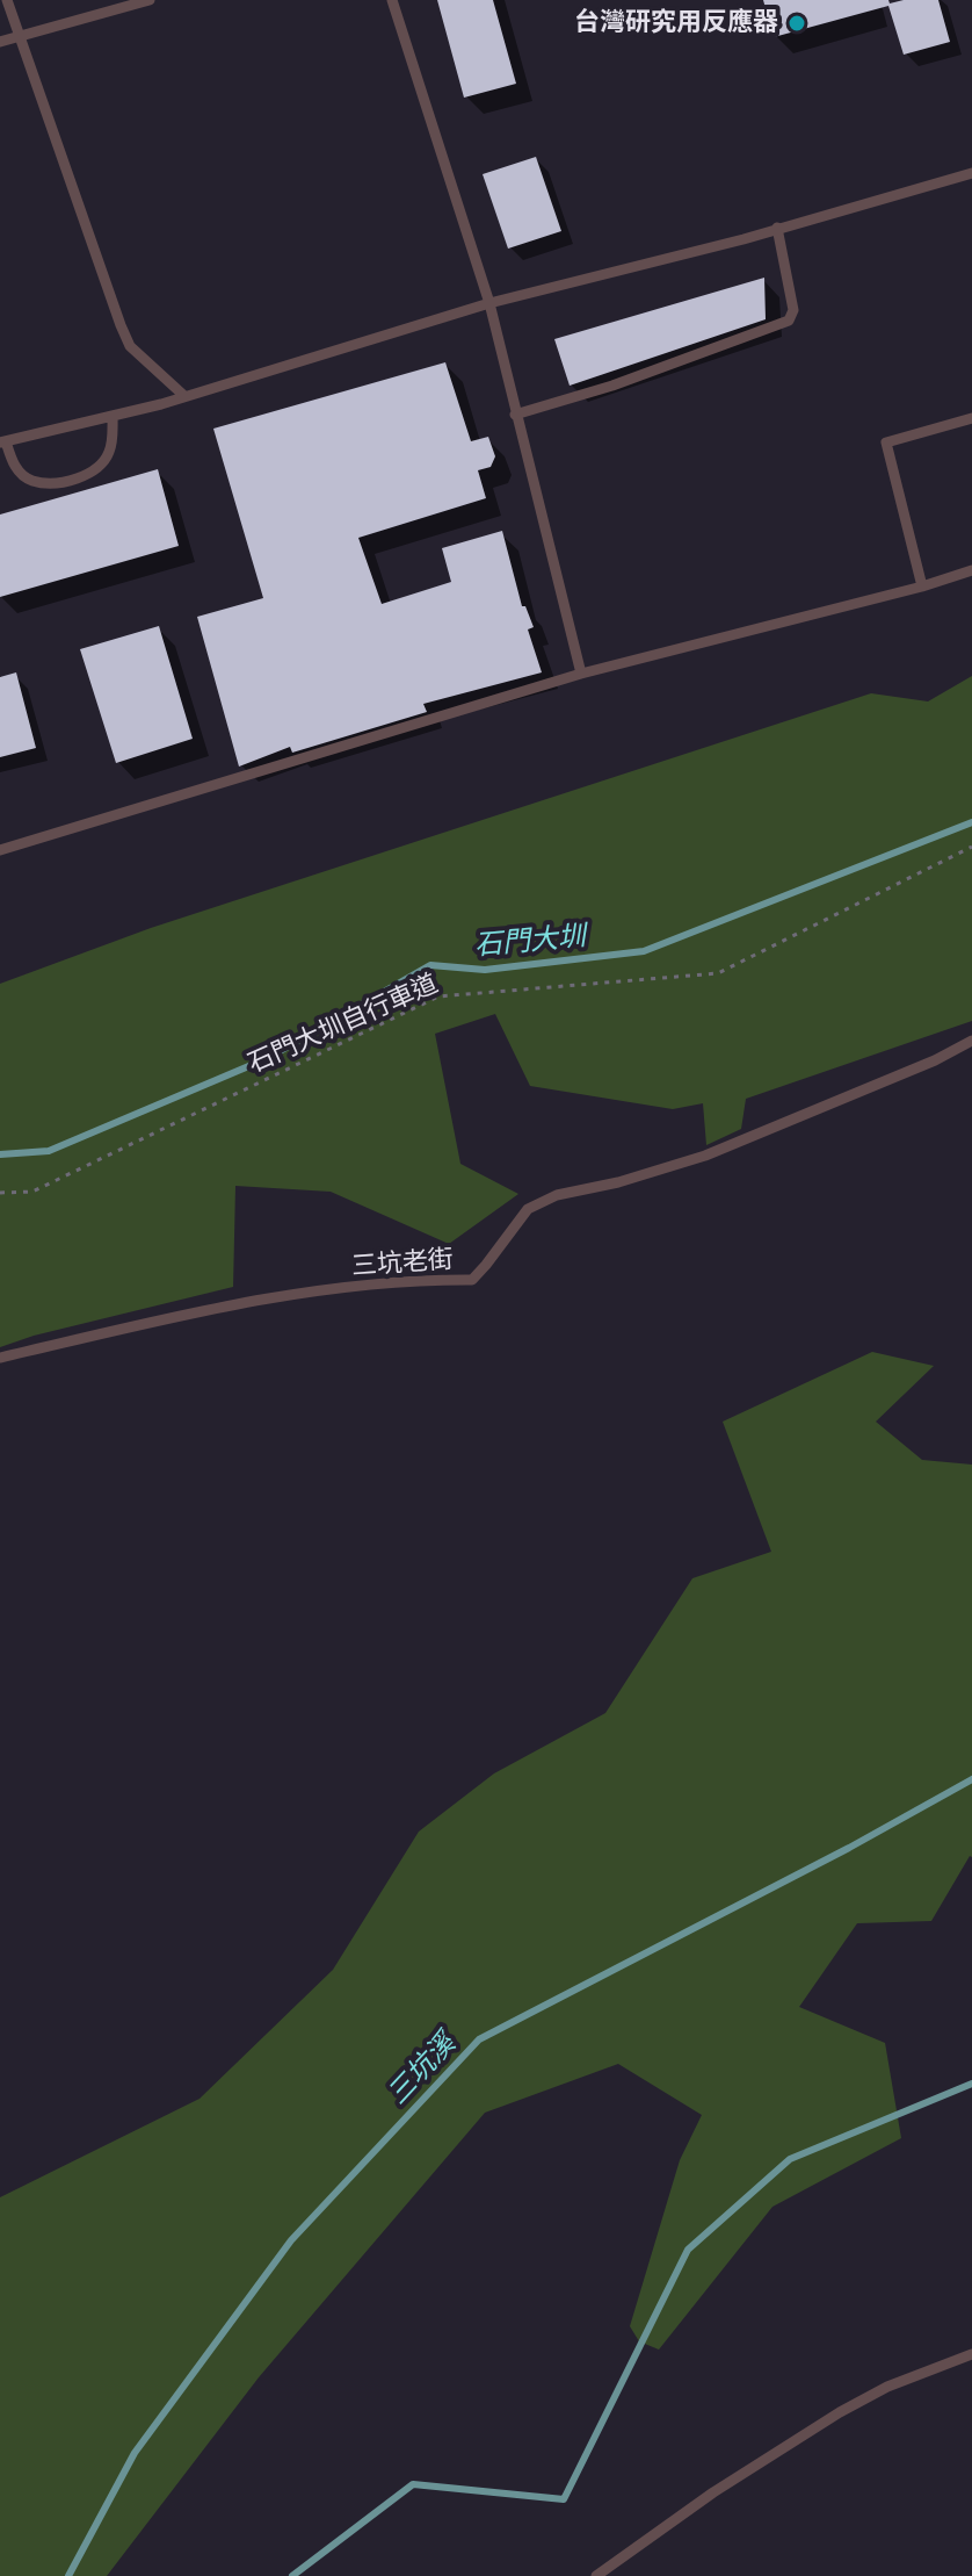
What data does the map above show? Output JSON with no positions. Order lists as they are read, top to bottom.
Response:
{
  "streets": {
    "lane": ["三坑老街"],
    "path": ["石門大圳自行車道"]
  },
  "water": ["石門大圳", "三坑溪"],
  "places": ["台灣研究用反應器"]
}
